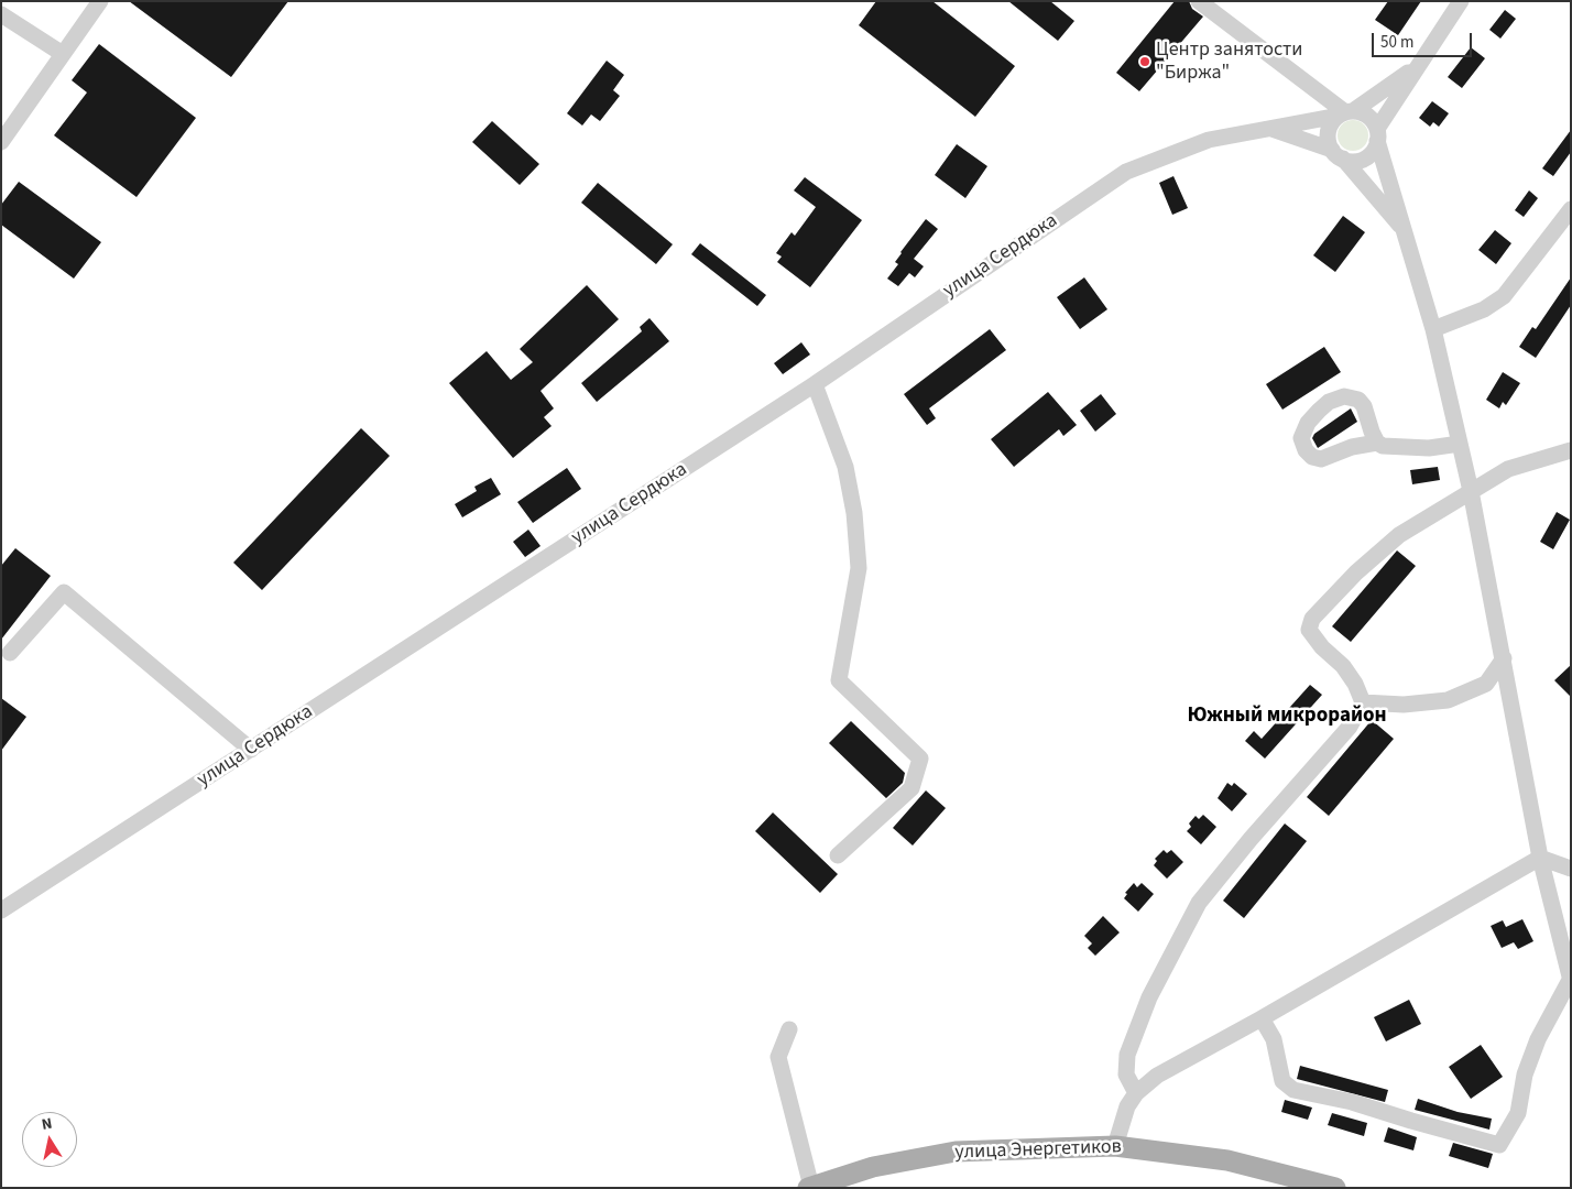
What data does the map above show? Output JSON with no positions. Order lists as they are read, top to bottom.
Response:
{
  "streets": {
    "main road": ["улица Энергетиков"],
    "street": ["улица Сердюка"]
  },
  "districts": ["Южный микрорайон"],
  "places": ["Центр занятости \"Биржа\""],
  "scale_bar": "50 m",
  "north": "top"
}
